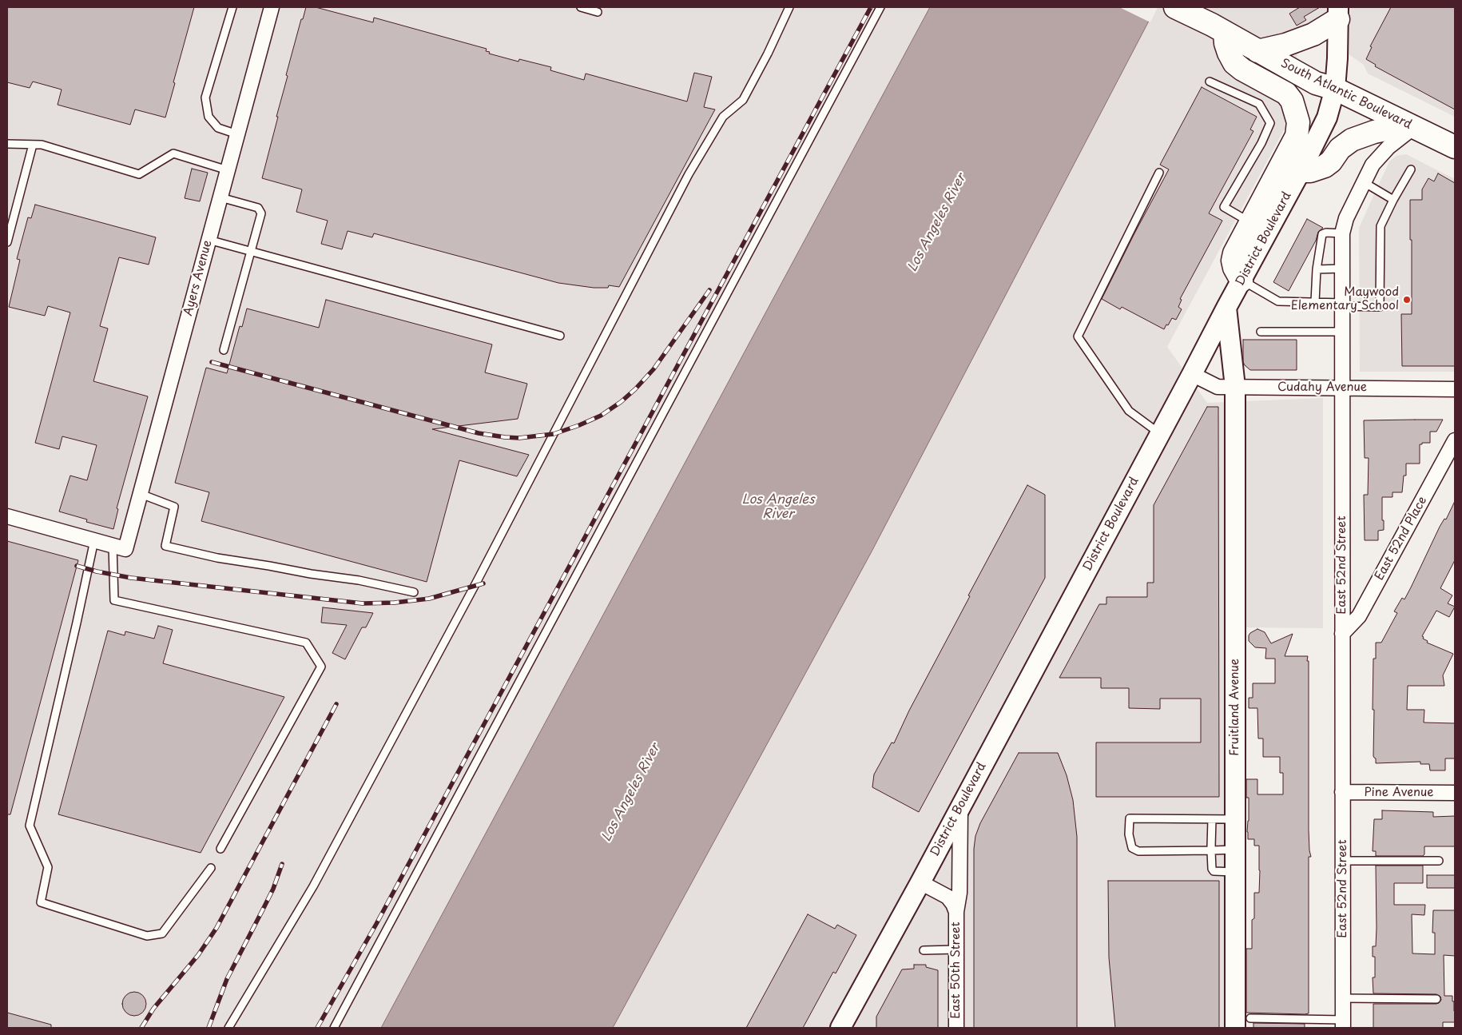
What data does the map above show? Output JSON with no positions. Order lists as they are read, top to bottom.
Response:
{
  "streets": {
    "main road": ["South Atlantic Boulevard", "District Boulevard", "Fruitland Avenue"],
    "street": [
      "Ayers Avenue",
      "Cudahy Avenue",
      "East 52nd Place",
      "East 52nd Street",
      "Pine Avenue",
      "East 50th Street"
    ]
  },
  "crossings": [
    ["South Atlantic Boulevard", "District Boulevard"],
    ["South Atlantic Boulevard", "East 52nd Street"],
    ["District Boulevard", "Cudahy Avenue"],
    ["District Boulevard", "Fruitland Avenue"],
    ["District Boulevard", "East 50th Street"],
    ["Cudahy Avenue", "East 52nd Street"],
    ["Cudahy Avenue", "Fruitland Avenue"],
    ["East 52nd Place", "East 52nd Street"],
    ["East 52nd Street", "Pine Avenue"]
  ],
  "water": ["Los Angeles River"],
  "places": ["Maywood Elementary School"]
}
